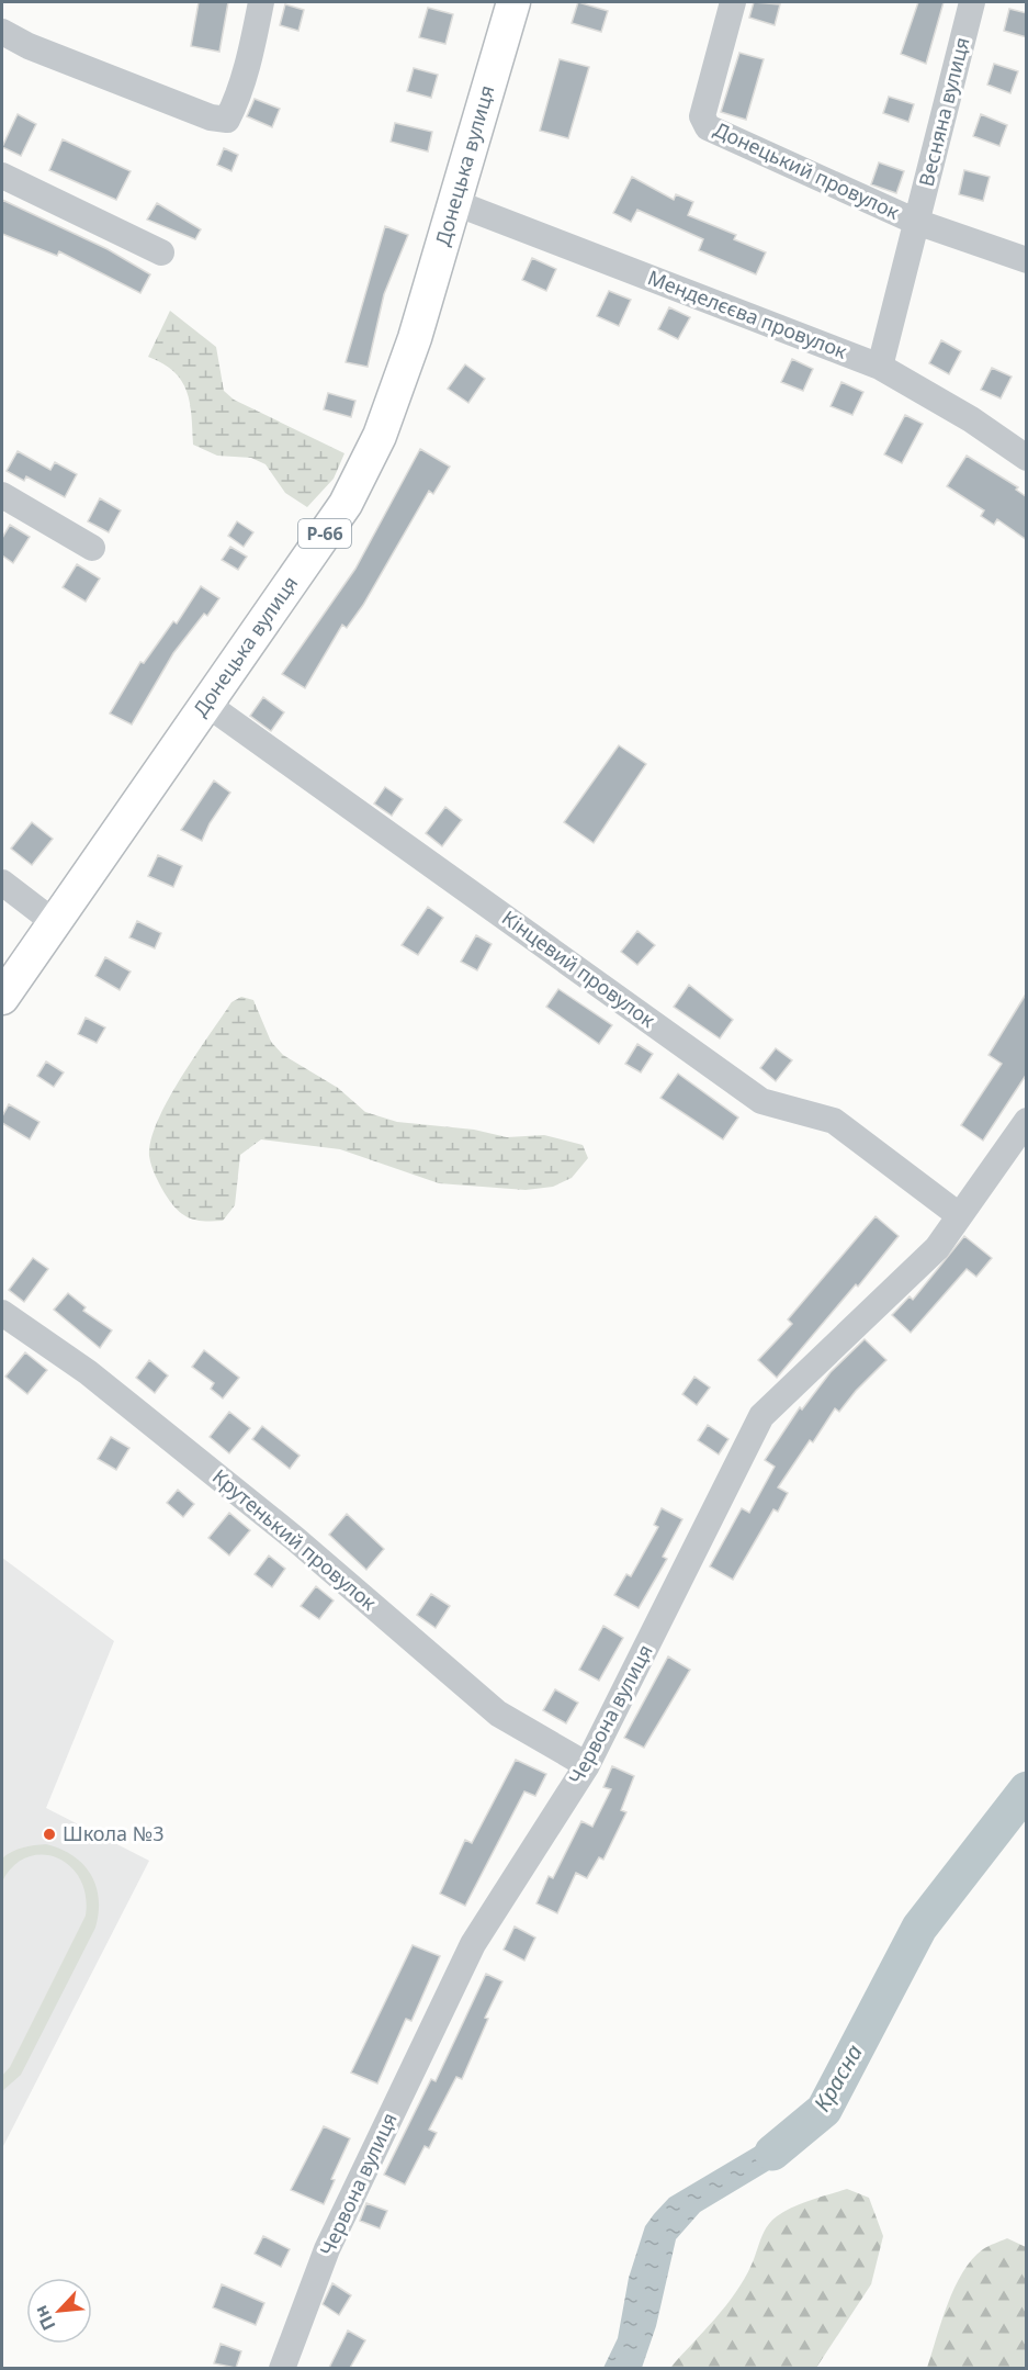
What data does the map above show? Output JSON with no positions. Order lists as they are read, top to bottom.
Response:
{
  "streets": {
    "main road": ["Донецька вулиця", "Р-66"],
    "street": [
      "Весняна вулиця",
      "Донецький провулок",
      "Менделєєва провулок",
      "Кінцевий провулок",
      "Крутенький провулок",
      "Червона вулиця"
    ]
  },
  "crossings": [
    ["Весняна вулиця", "Донецький провулок"],
    ["Весняна вулиця", "Менделєєва провулок"],
    ["Донецька вулиця", "Менделєєва провулок"],
    ["Донецька вулиця", "Кінцевий провулок"],
    ["Кінцевий провулок", "Червона вулиця"],
    ["Крутенький провулок", "Червона вулиця"]
  ],
  "water": ["Красна"],
  "places": ["Школа №3"],
  "north": "bottom left"
}
